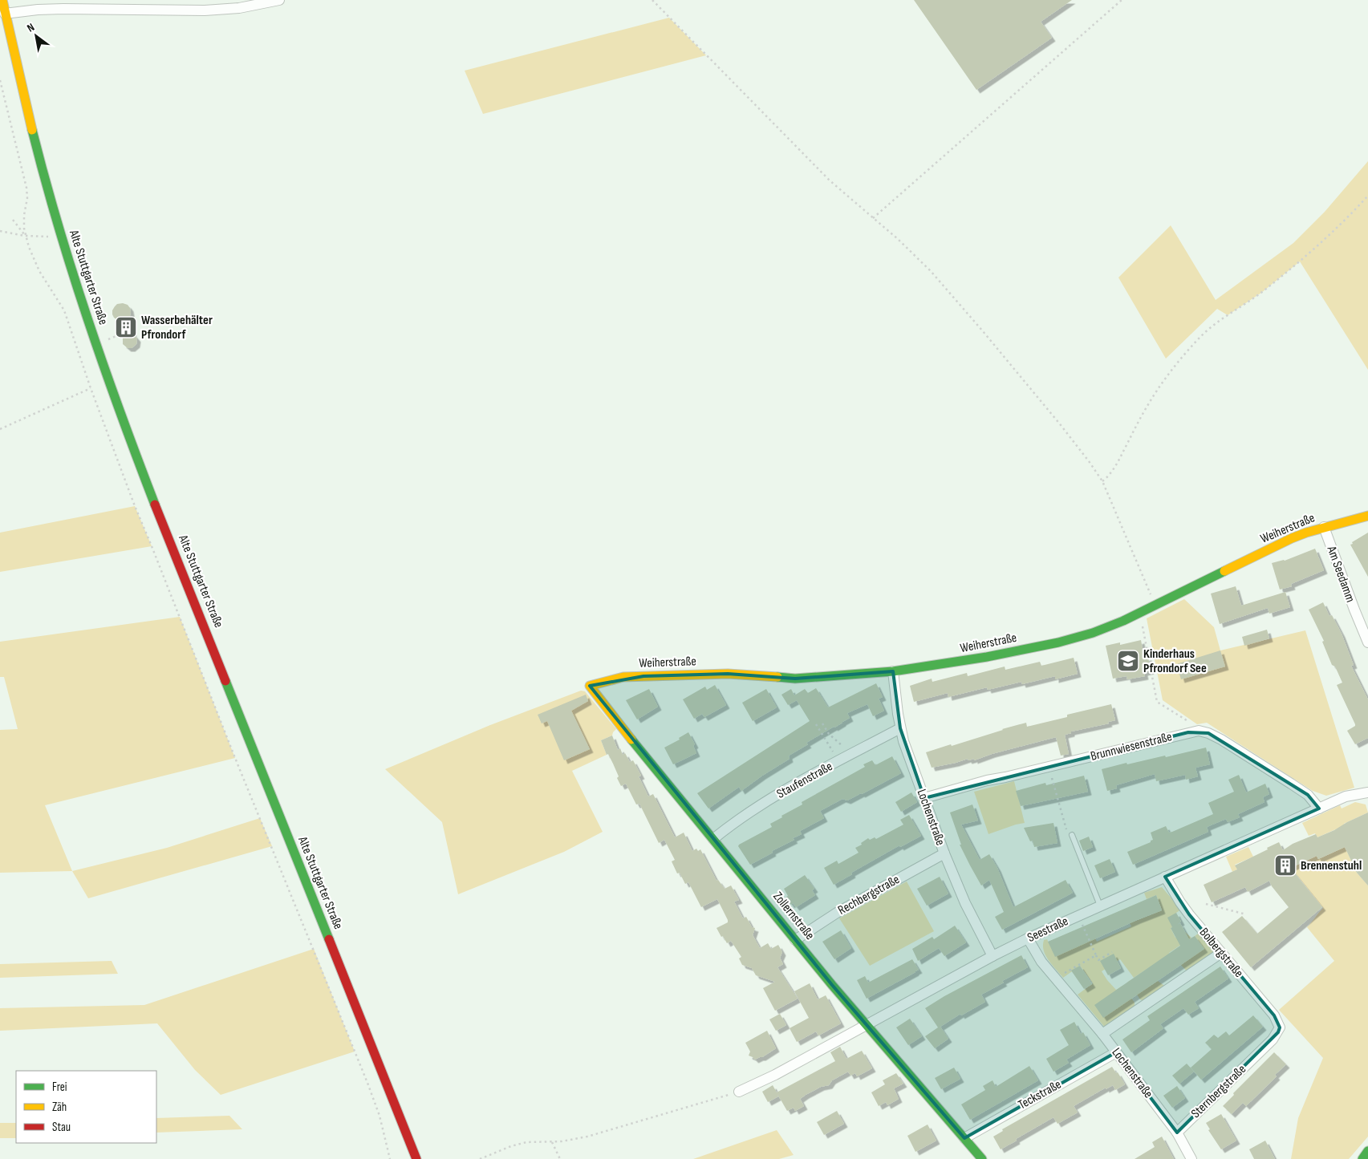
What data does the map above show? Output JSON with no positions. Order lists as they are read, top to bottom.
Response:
{
  "streets": {
    "street": [
      "Alte Stuttgarter Straße",
      "Weiherstraße",
      "Am Seedamm",
      "Brunnwiesenstraße",
      "Staufenstraße",
      "Lochenstraße",
      "Rechbergstraße",
      "Zollernstraße",
      "Seestraße",
      "Bolbergstraße",
      "Sternbergstraße",
      "Teckstraße"
    ]
  },
  "crossings": [
    ["Weiherstraße", "Am Seedamm"],
    ["Weiherstraße", "Lochenstraße"],
    ["Weiherstraße", "Zollernstraße"],
    ["Brunnwiesenstraße", "Lochenstraße"],
    ["Staufenstraße", "Lochenstraße"],
    ["Staufenstraße", "Zollernstraße"],
    ["Lochenstraße", "Rechbergstraße"],
    ["Lochenstraße", "Seestraße"],
    ["Lochenstraße", "Sternbergstraße"],
    ["Lochenstraße", "Teckstraße"],
    ["Rechbergstraße", "Zollernstraße"],
    ["Zollernstraße", "Seestraße"],
    ["Zollernstraße", "Teckstraße"],
    ["Seestraße", "Bolbergstraße"],
    ["Bolbergstraße", "Sternbergstraße"]
  ],
  "places": {
    "building": ["Wasserbehälter Pfrondorf", "Brennenstuhl"],
    "school or university": ["Kinderhaus Pfrondorf See"]
  },
  "legend": ["Frei", "Zäh", "Stau"],
  "north": "top left"
}
